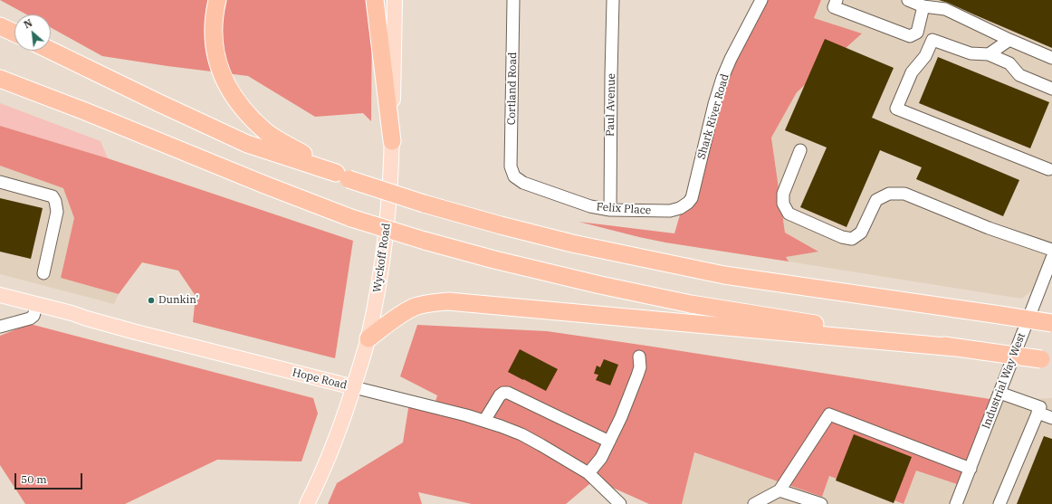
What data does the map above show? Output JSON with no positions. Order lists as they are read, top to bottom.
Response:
{
  "streets": {
    "main road": ["Wyckoff Road", "Hope Road"],
    "street": [
      "Cortland Road",
      "Paul Avenue",
      "Shark River Road",
      "Felix Place",
      "Industrial Way West"
    ]
  },
  "crossings": [
    ["Cortland Road", "Felix Place"],
    ["Paul Avenue", "Felix Place"],
    ["Shark River Road", "Felix Place"],
    ["Wyckoff Road", "Hope Road"]
  ],
  "places": ["Dunkin'"],
  "scale_bar": "50 m",
  "north": "top left"
}
